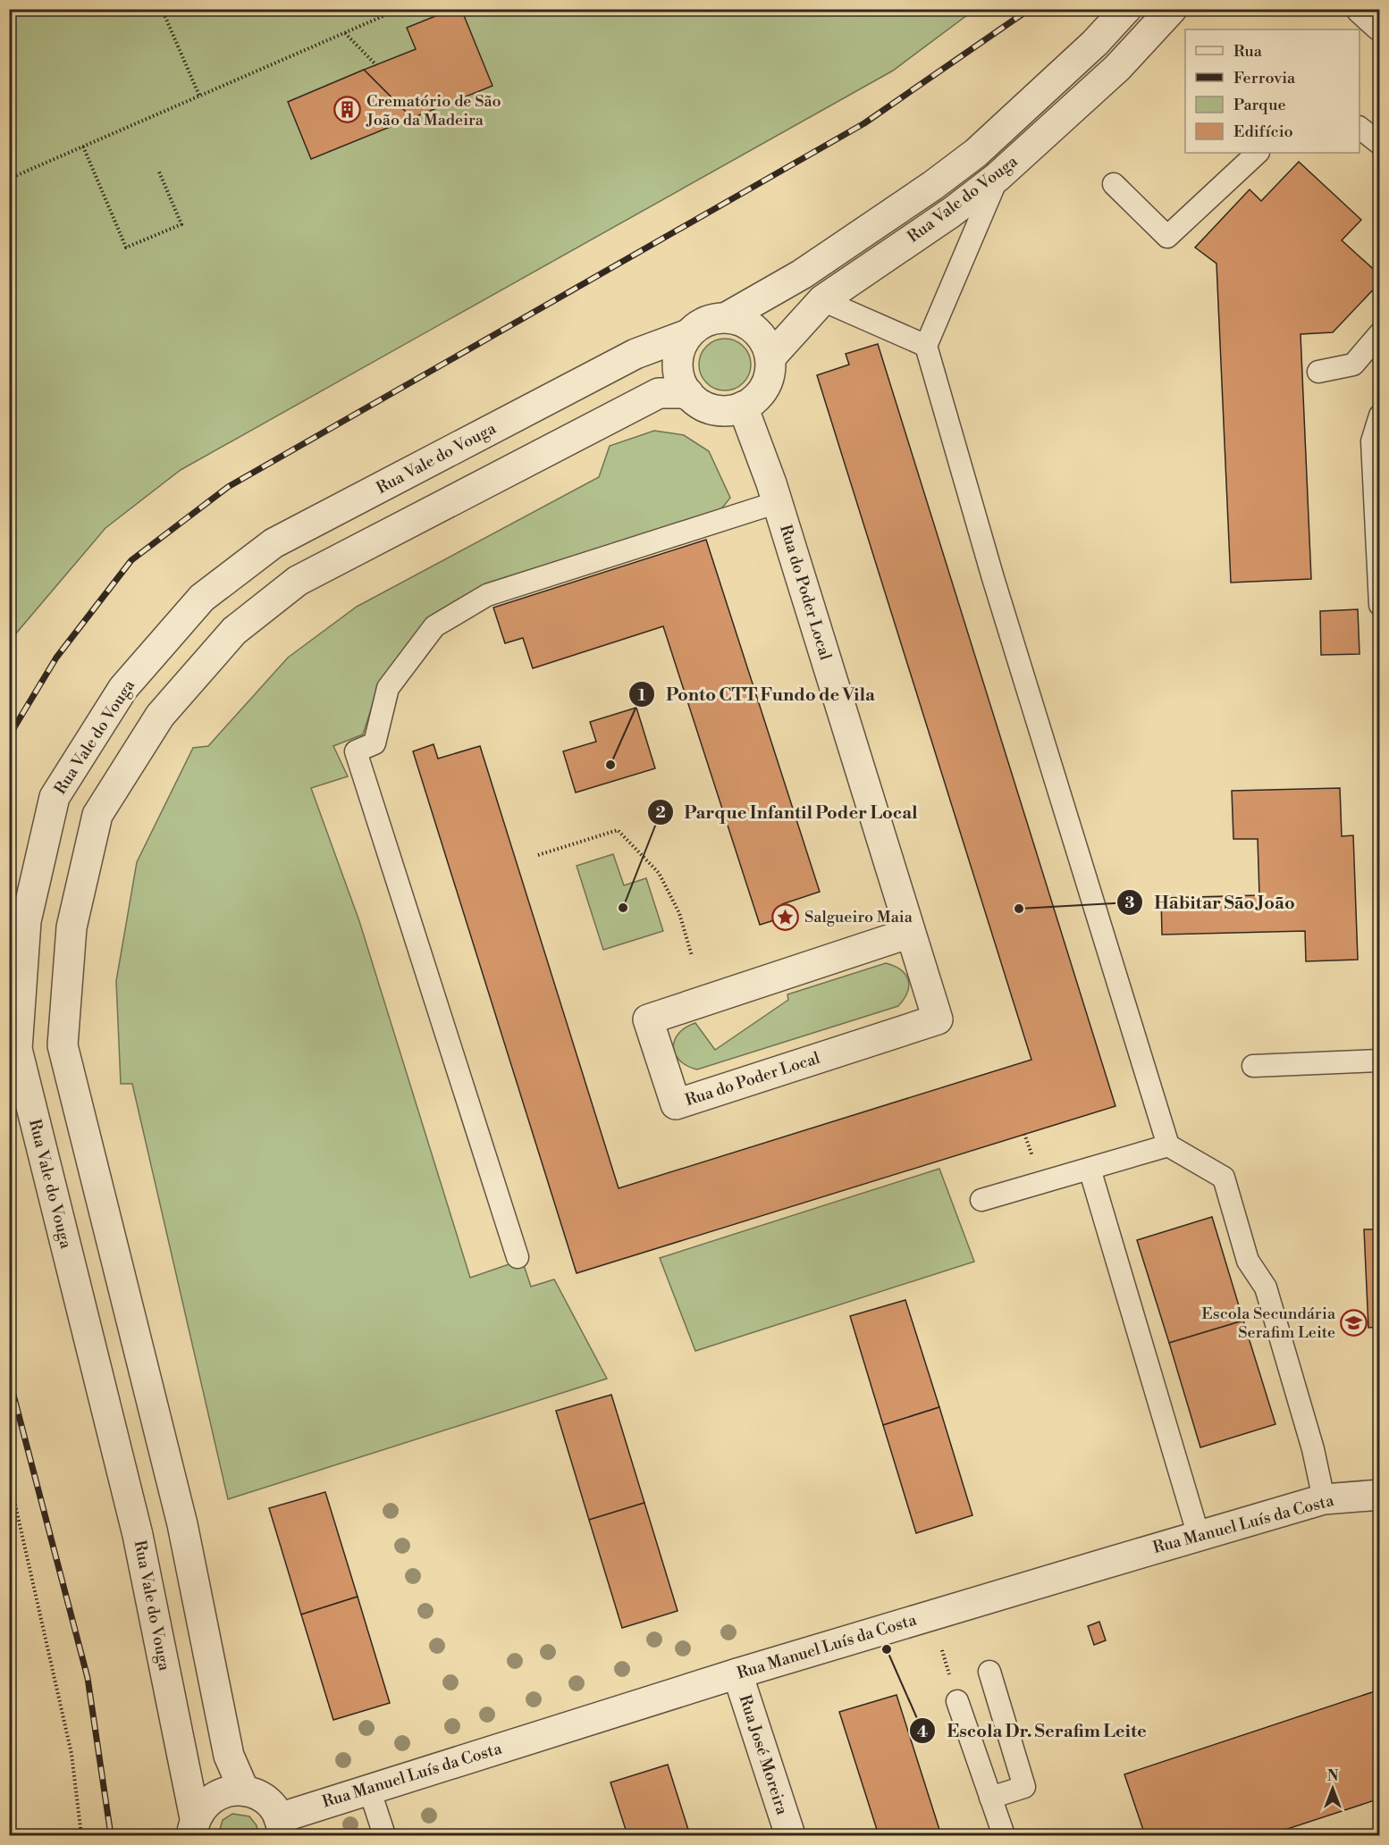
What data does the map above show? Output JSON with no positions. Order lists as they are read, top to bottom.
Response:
{
  "streets": {
    "street": [
      "Rua Vale do Vouga",
      "Rua do Poder Local",
      "Rua Manuel Luís da Costa",
      "Rua José Moreira"
    ]
  },
  "crossings": [
    ["Rua Vale do Vouga", "Rua do Poder Local"],
    ["Rua Manuel Luís da Costa", "Rua José Moreira"]
  ],
  "places": {
    "building": ["Crematório de São João da Madeira"],
    "other": [
      "Ponto CTT Fundo de Vila",
      "Parque Infantil Poder Local",
      "Habitar São João",
      "Escola Dr. Serafim Leite"
    ],
    "place": ["Salgueiro Maia"],
    "school or university": ["Escola Secundária Serafim Leite"]
  },
  "legend": [
    "Rua",
    "Ferrovia",
    "Parque",
    "Edifício"
  ],
  "north": "top"
}
